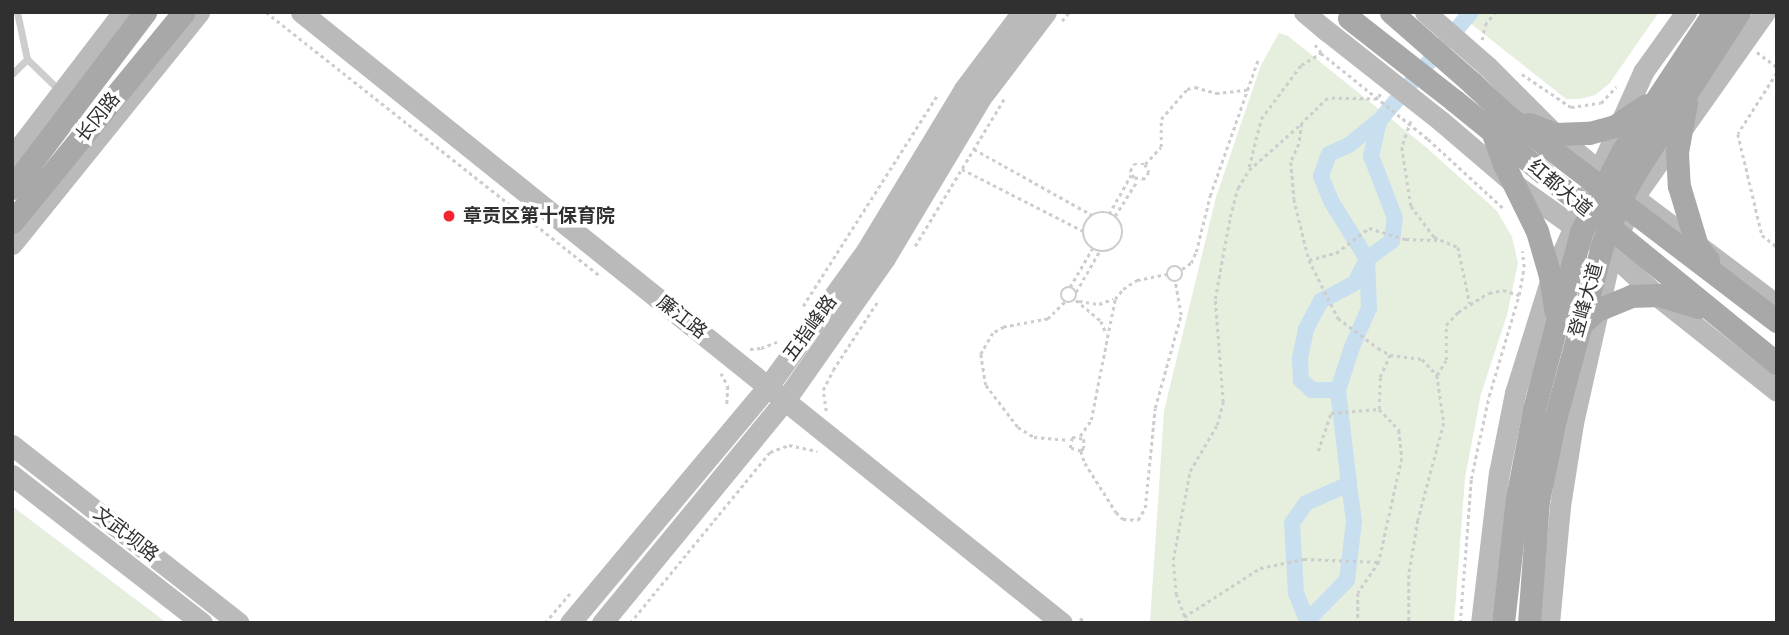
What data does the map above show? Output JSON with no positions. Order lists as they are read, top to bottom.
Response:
{
  "streets": {
    "main road": ["长冈路", "红都大道", "登峰大道"],
    "street": ["廉江路", "五指峰路", "文武坝路"]
  },
  "crossings": [
    ["红都大道", "登峰大道"],
    ["廉江路", "五指峰路"]
  ],
  "places": ["章贡区第十保育院"]
}
